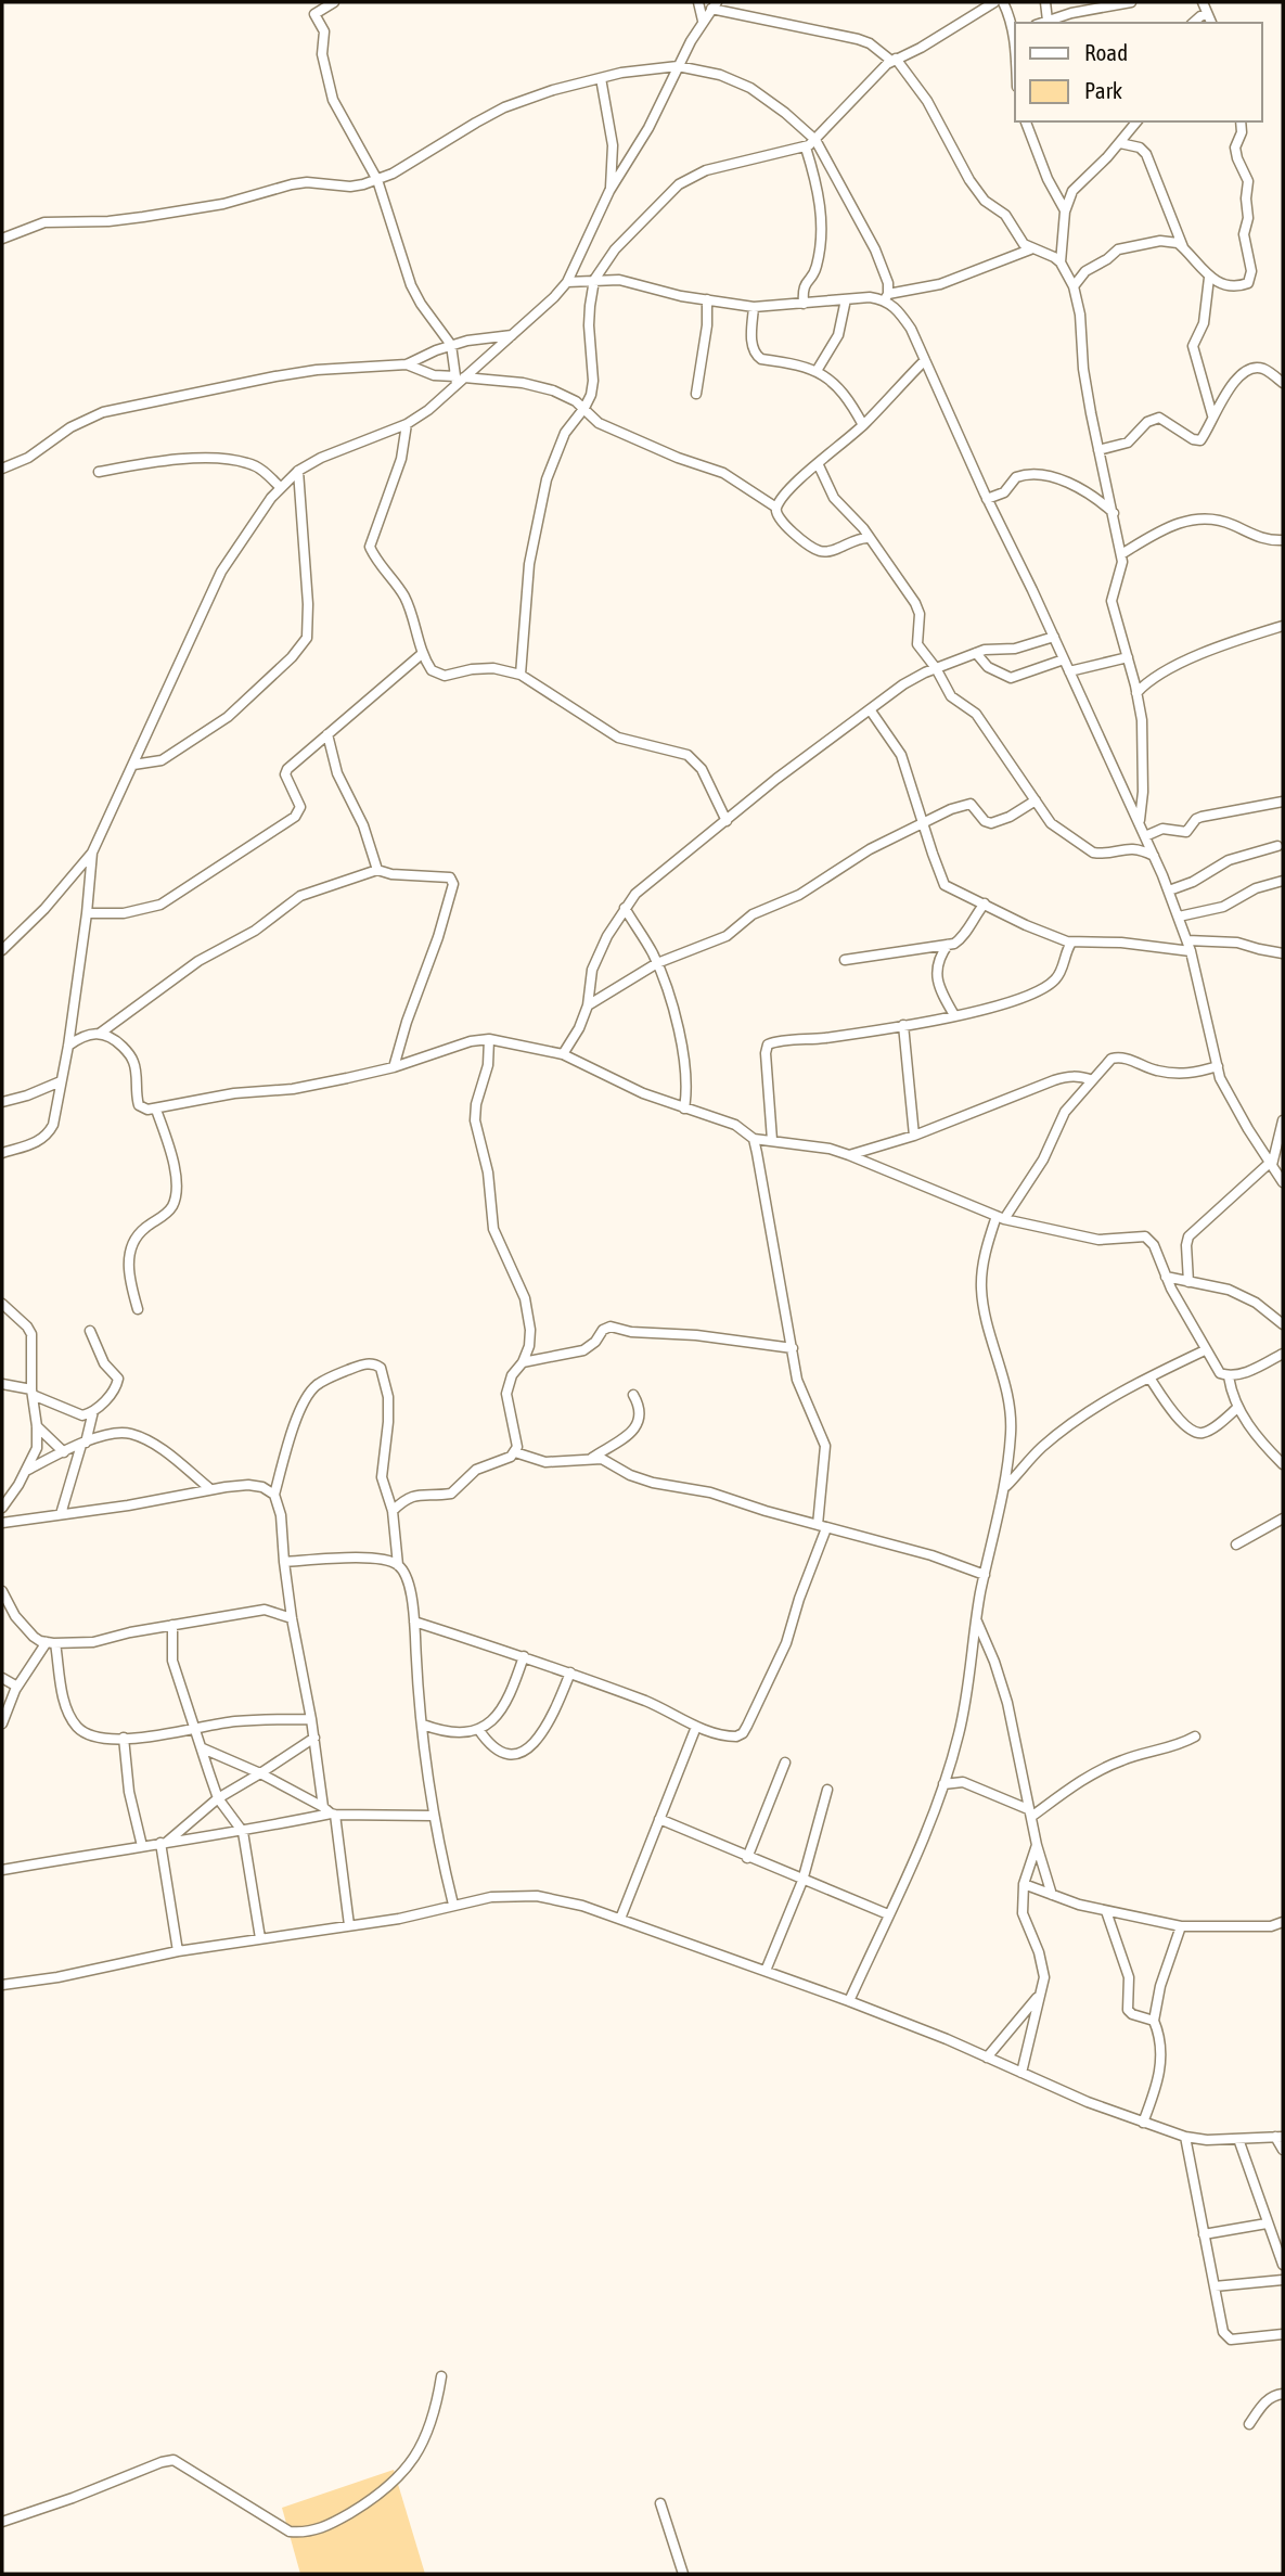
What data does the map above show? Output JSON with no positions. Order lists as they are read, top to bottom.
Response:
{
  "legend": ["Road", "Park"]
}
